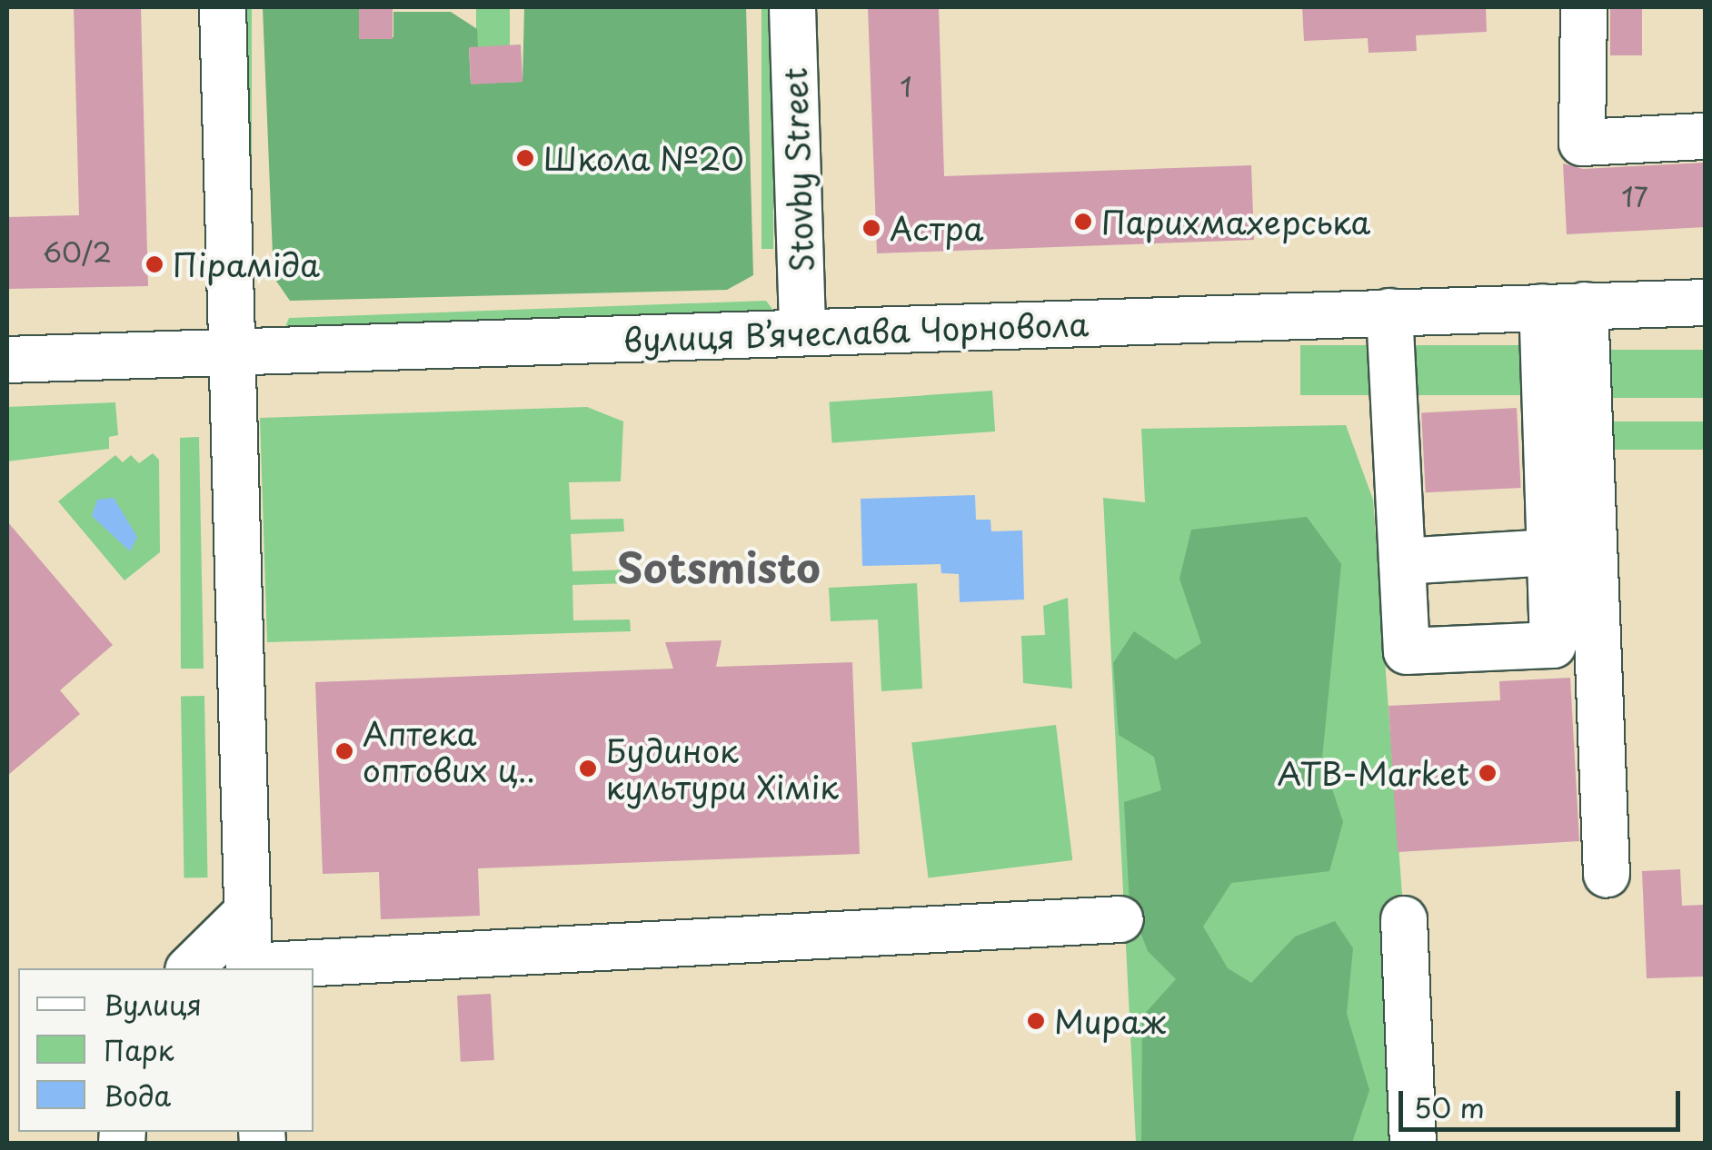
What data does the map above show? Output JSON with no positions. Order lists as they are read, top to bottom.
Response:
{
  "streets": {
    "street": ["Stovby Street", "вулиця Вʼячеслава Чорновола"]
  },
  "crossings": [
    ["Stovby Street", "вулиця Вʼячеслава Чорновола"]
  ],
  "districts": ["Sotsmisto"],
  "places": [
    "Школа №20",
    "Парихмахерська",
    "Астра",
    "Піраміда",
    "Аптека оптових ц‥",
    "Будинок культури Хімік",
    "ATB-Market",
    "Мираж"
  ],
  "house_numbers": ["1", "17", "60/2"],
  "legend": ["Вулиця", "Парк", "Вода"],
  "scale_bar": "50 m"
}
